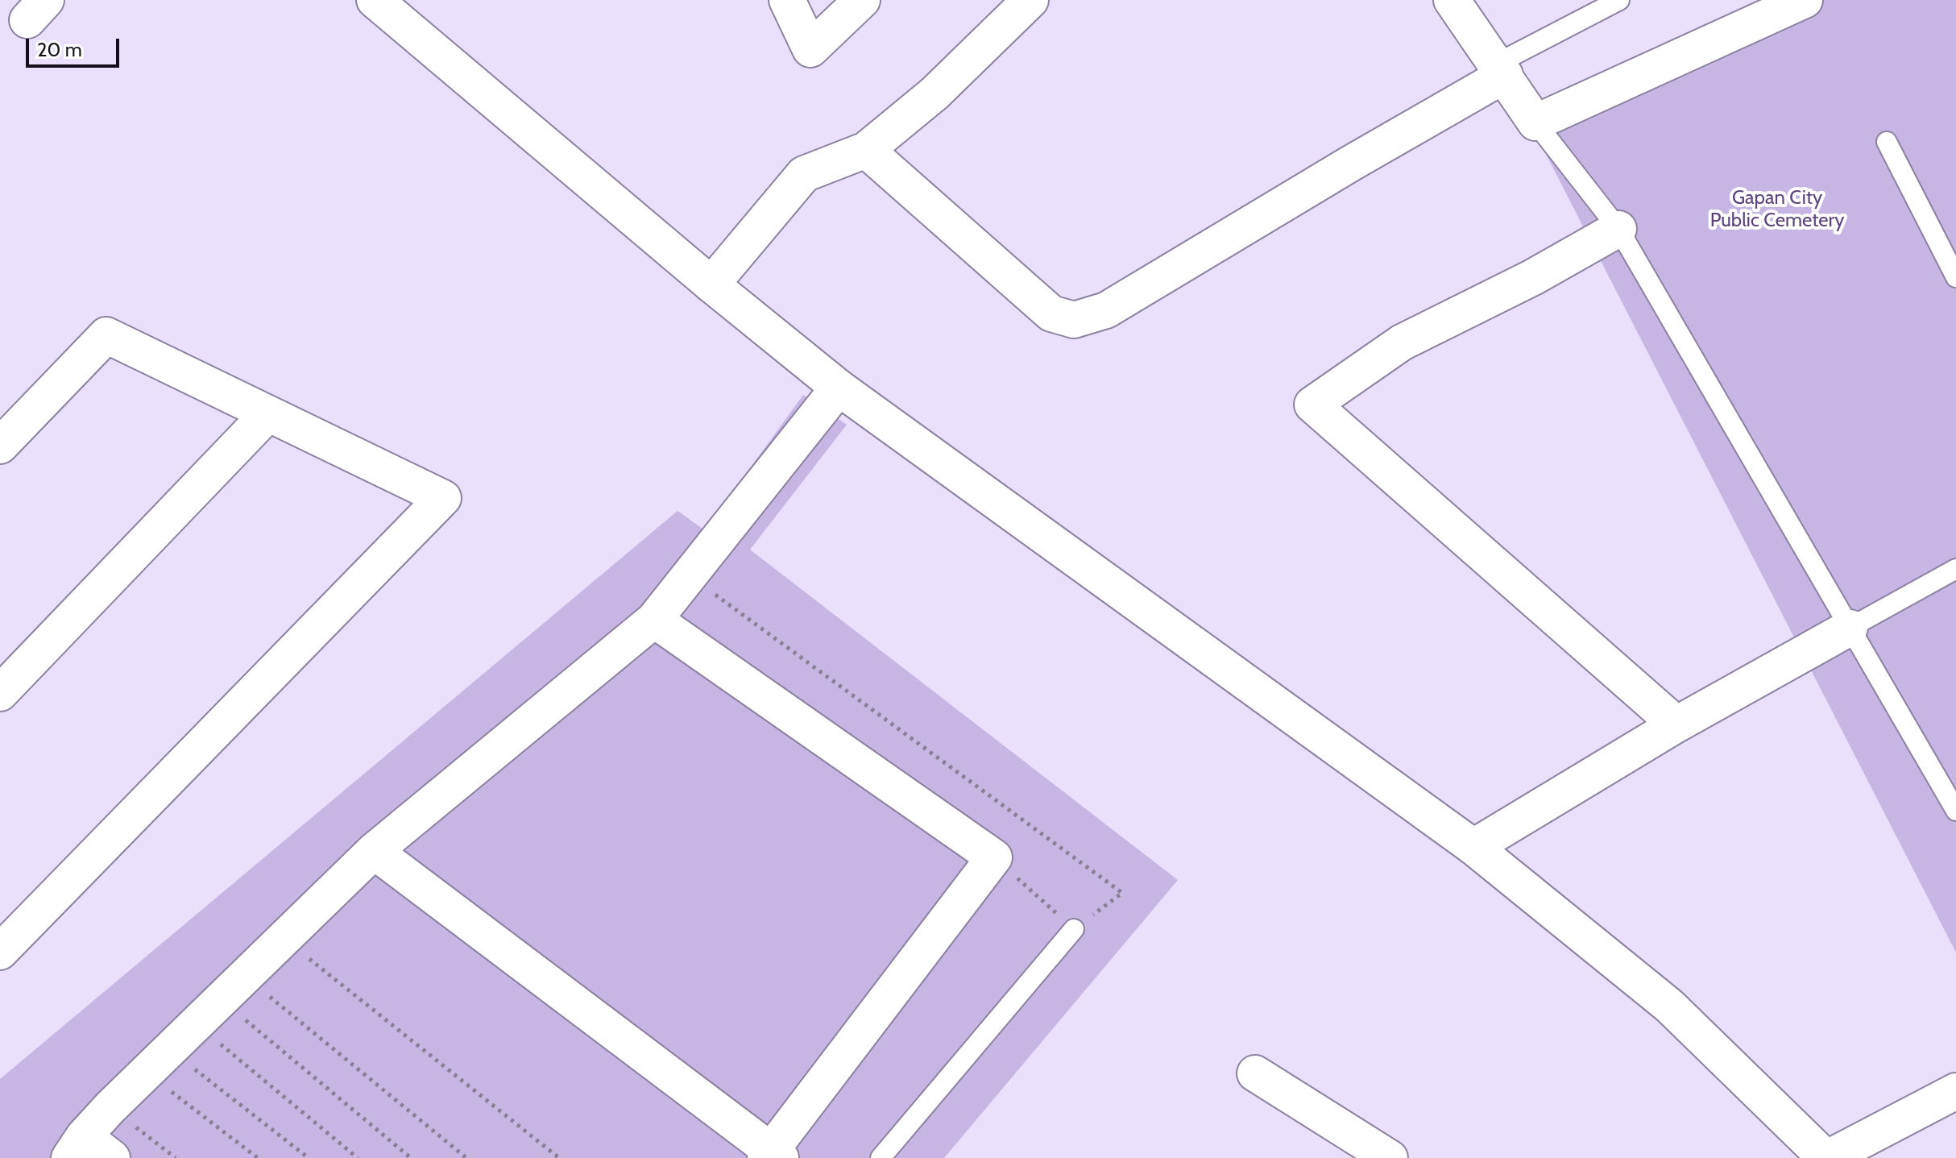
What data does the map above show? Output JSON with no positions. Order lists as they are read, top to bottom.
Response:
{
  "parks": ["Gapan City Public Cemetery"],
  "scale_bar": "20 m"
}
